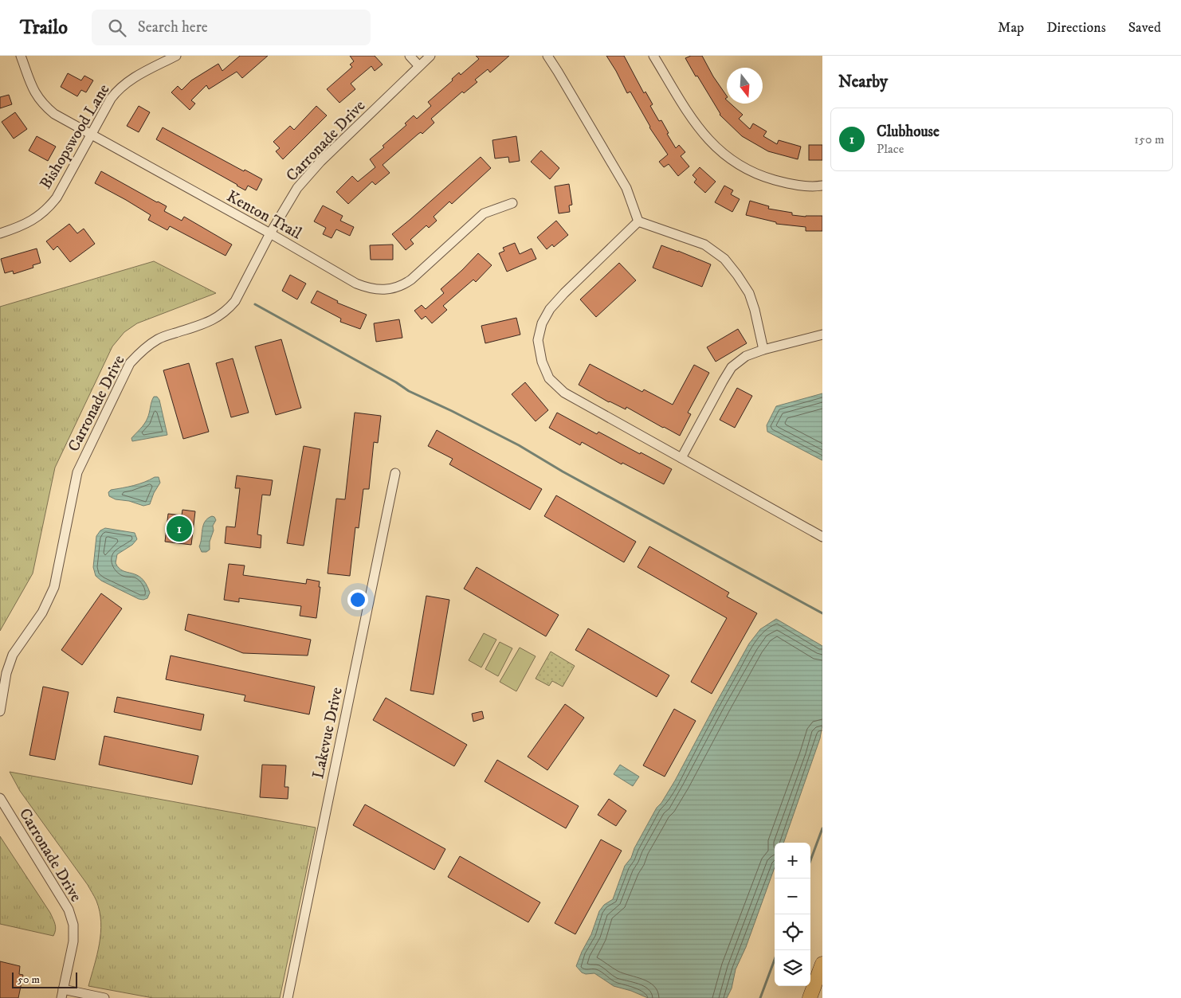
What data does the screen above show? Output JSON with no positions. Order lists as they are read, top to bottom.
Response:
{
  "streets": {
    "street": [
      "Bishopswood Lane",
      "Carronade Drive",
      "Kenton Trail",
      "Lakevue Drive"
    ]
  },
  "crossings": [
    ["Bishopswood Lane", "Kenton Trail"],
    ["Carronade Drive", "Kenton Trail"]
  ],
  "scale_bar": "50 m",
  "north": "bottom",
  "page": {
    "header": "Trailo",
    "search": "Search here",
    "nav": ["Map", "Directions", "Saved"],
    "heading": "Nearby",
    "list": [
      {
        "mark": "1",
        "name": "Clubhouse",
        "note": "Place",
        "value": "150 m"
      }
    ],
    "pins": "1",
    "map_buttons": ["+", "−"],
    "scale": "50 m"
  }
}
